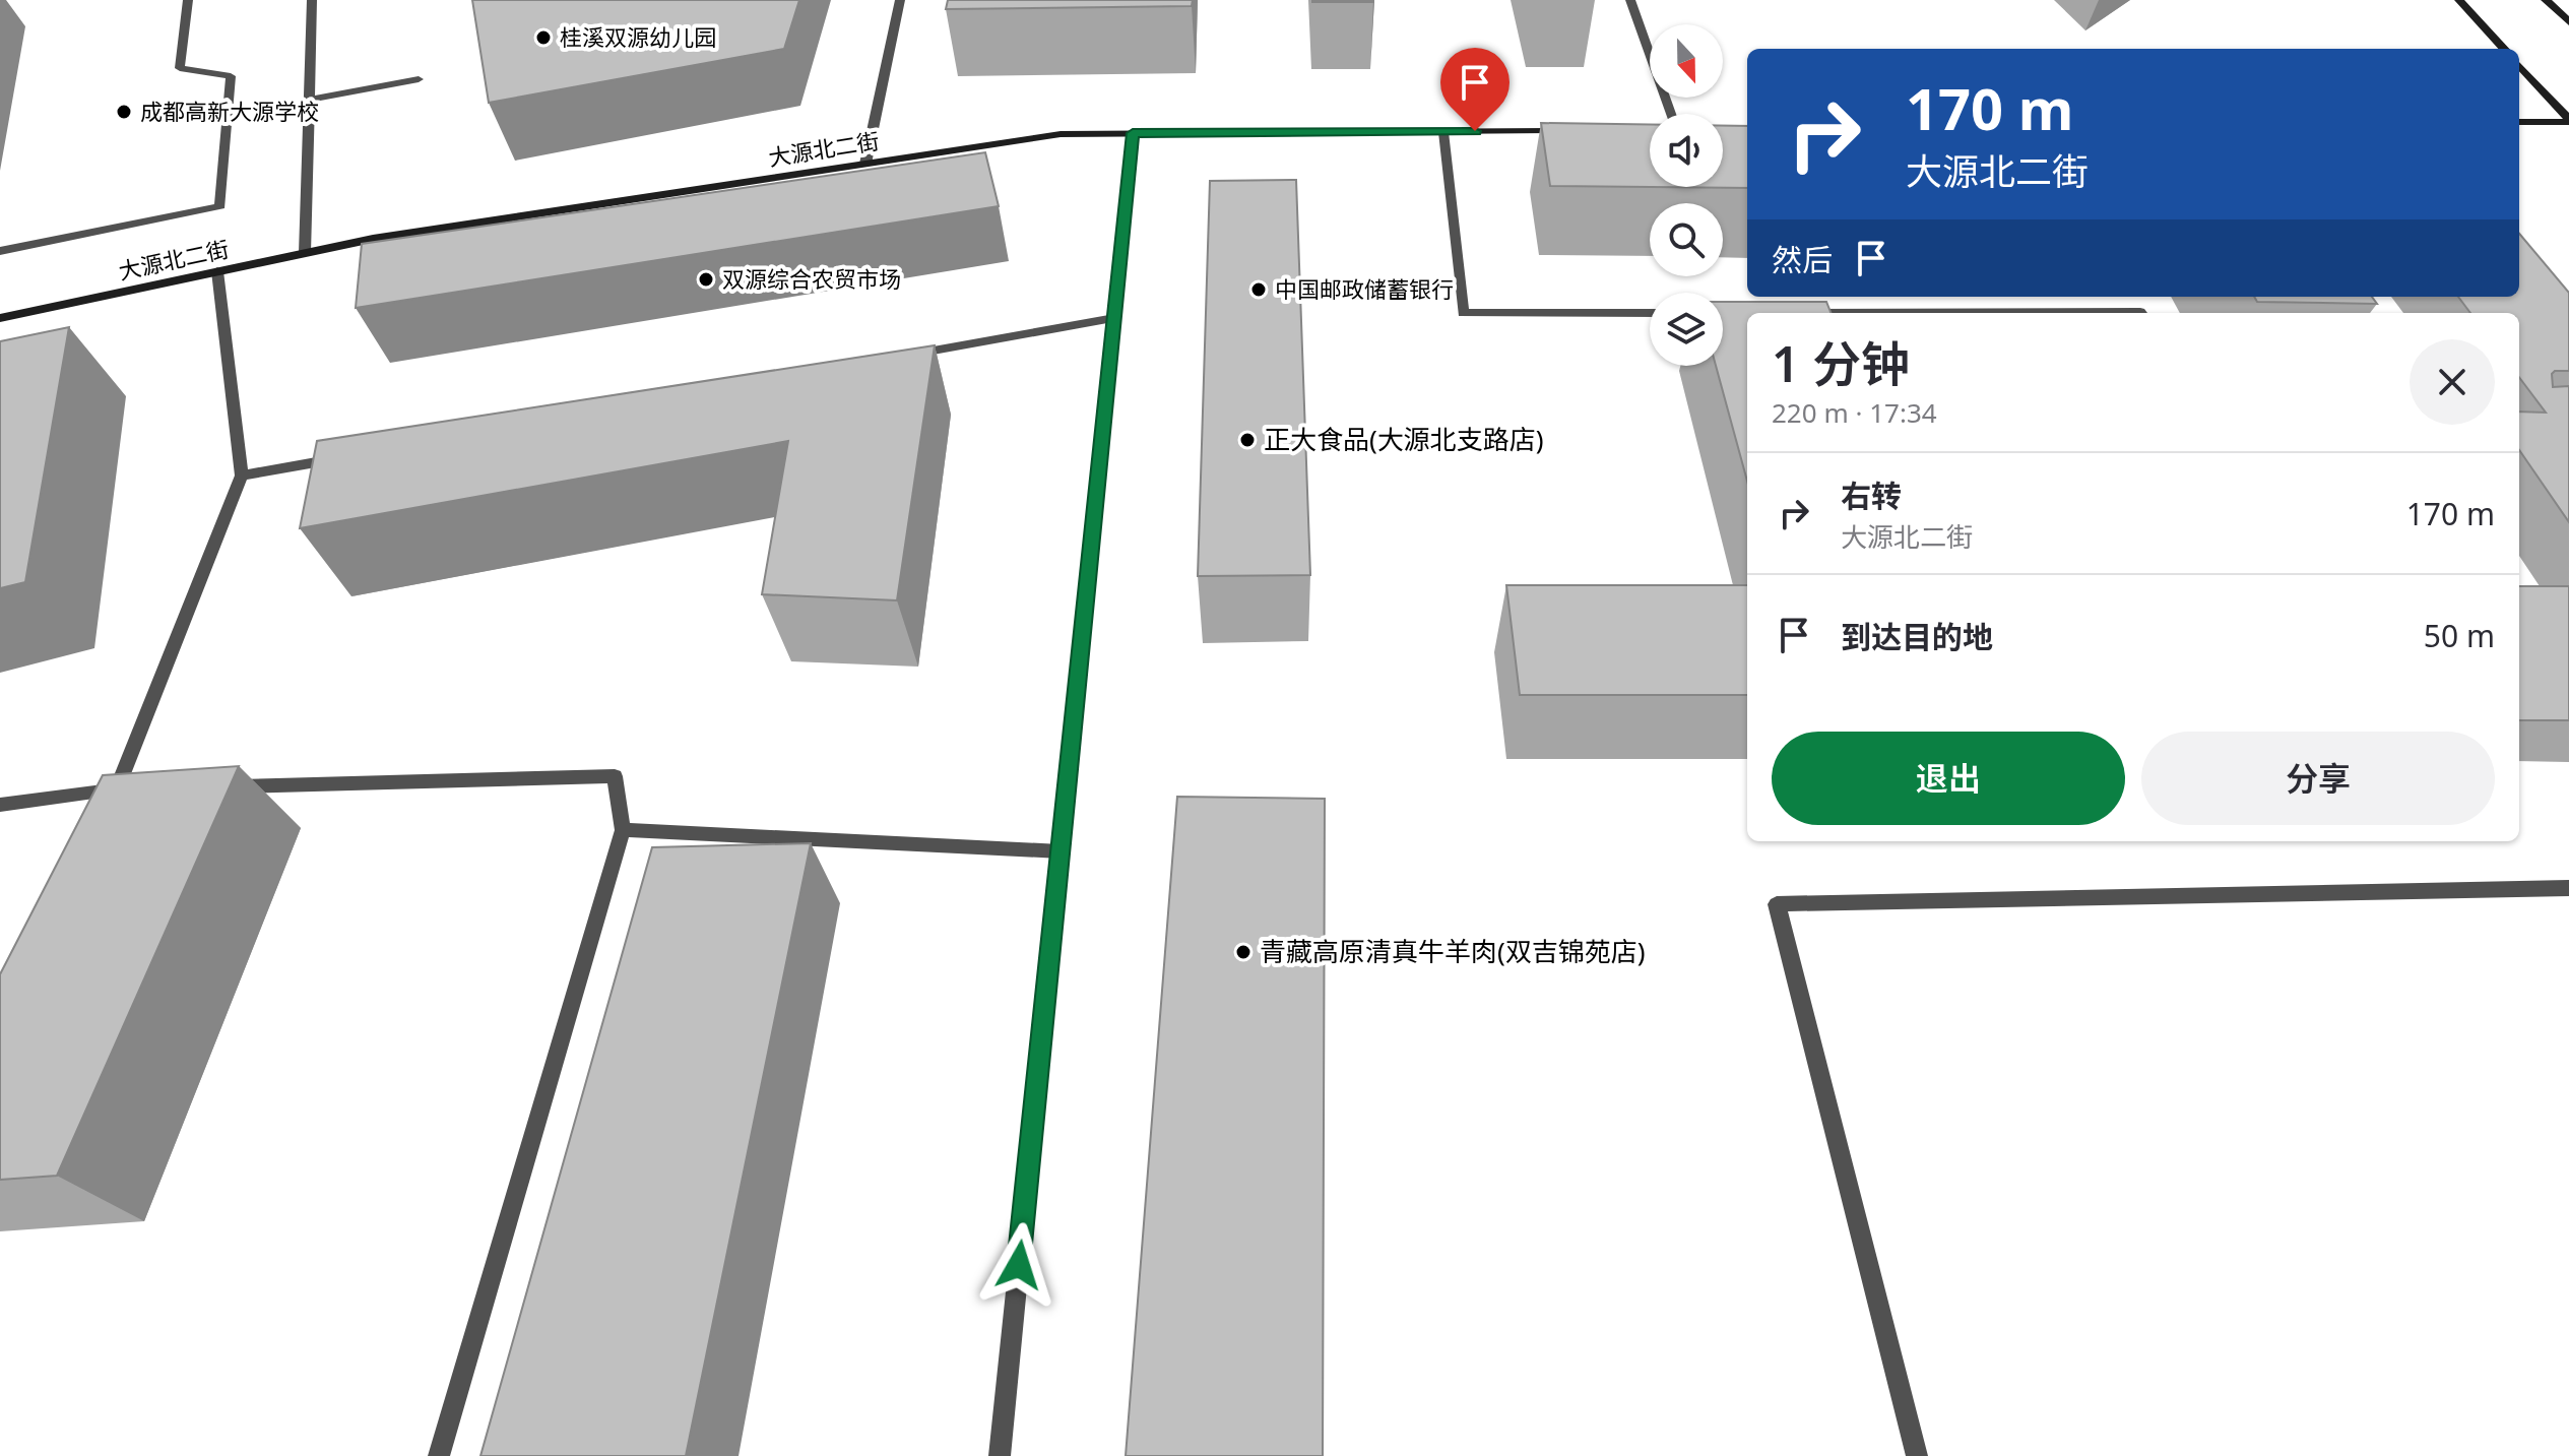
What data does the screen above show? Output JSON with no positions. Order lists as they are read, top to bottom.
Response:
{
  "streets": {
    "street": ["大源北二街"]
  },
  "places": [
    "桂溪双源幼儿园",
    "成都高新大源学校",
    "双源综合农贸市场",
    "中国邮政储蓄银行",
    "正大食品(大源北支路店)",
    "青藏高原清真牛羊肉(双吉锦苑店)"
  ],
  "north": "bottom",
  "page": {
    "turn": ["170 m", "大源北二街"],
    "then": "然后",
    "heading": ["1 分钟", "220 m · 17:34"],
    "list": [
      {
        "name": "右转",
        "note": "大源北二街",
        "value": "170 m"
      },
      {
        "name": "到达目的地",
        "value": "50 m"
      }
    ],
    "buttons": ["退出", "分享"]
  }
}
